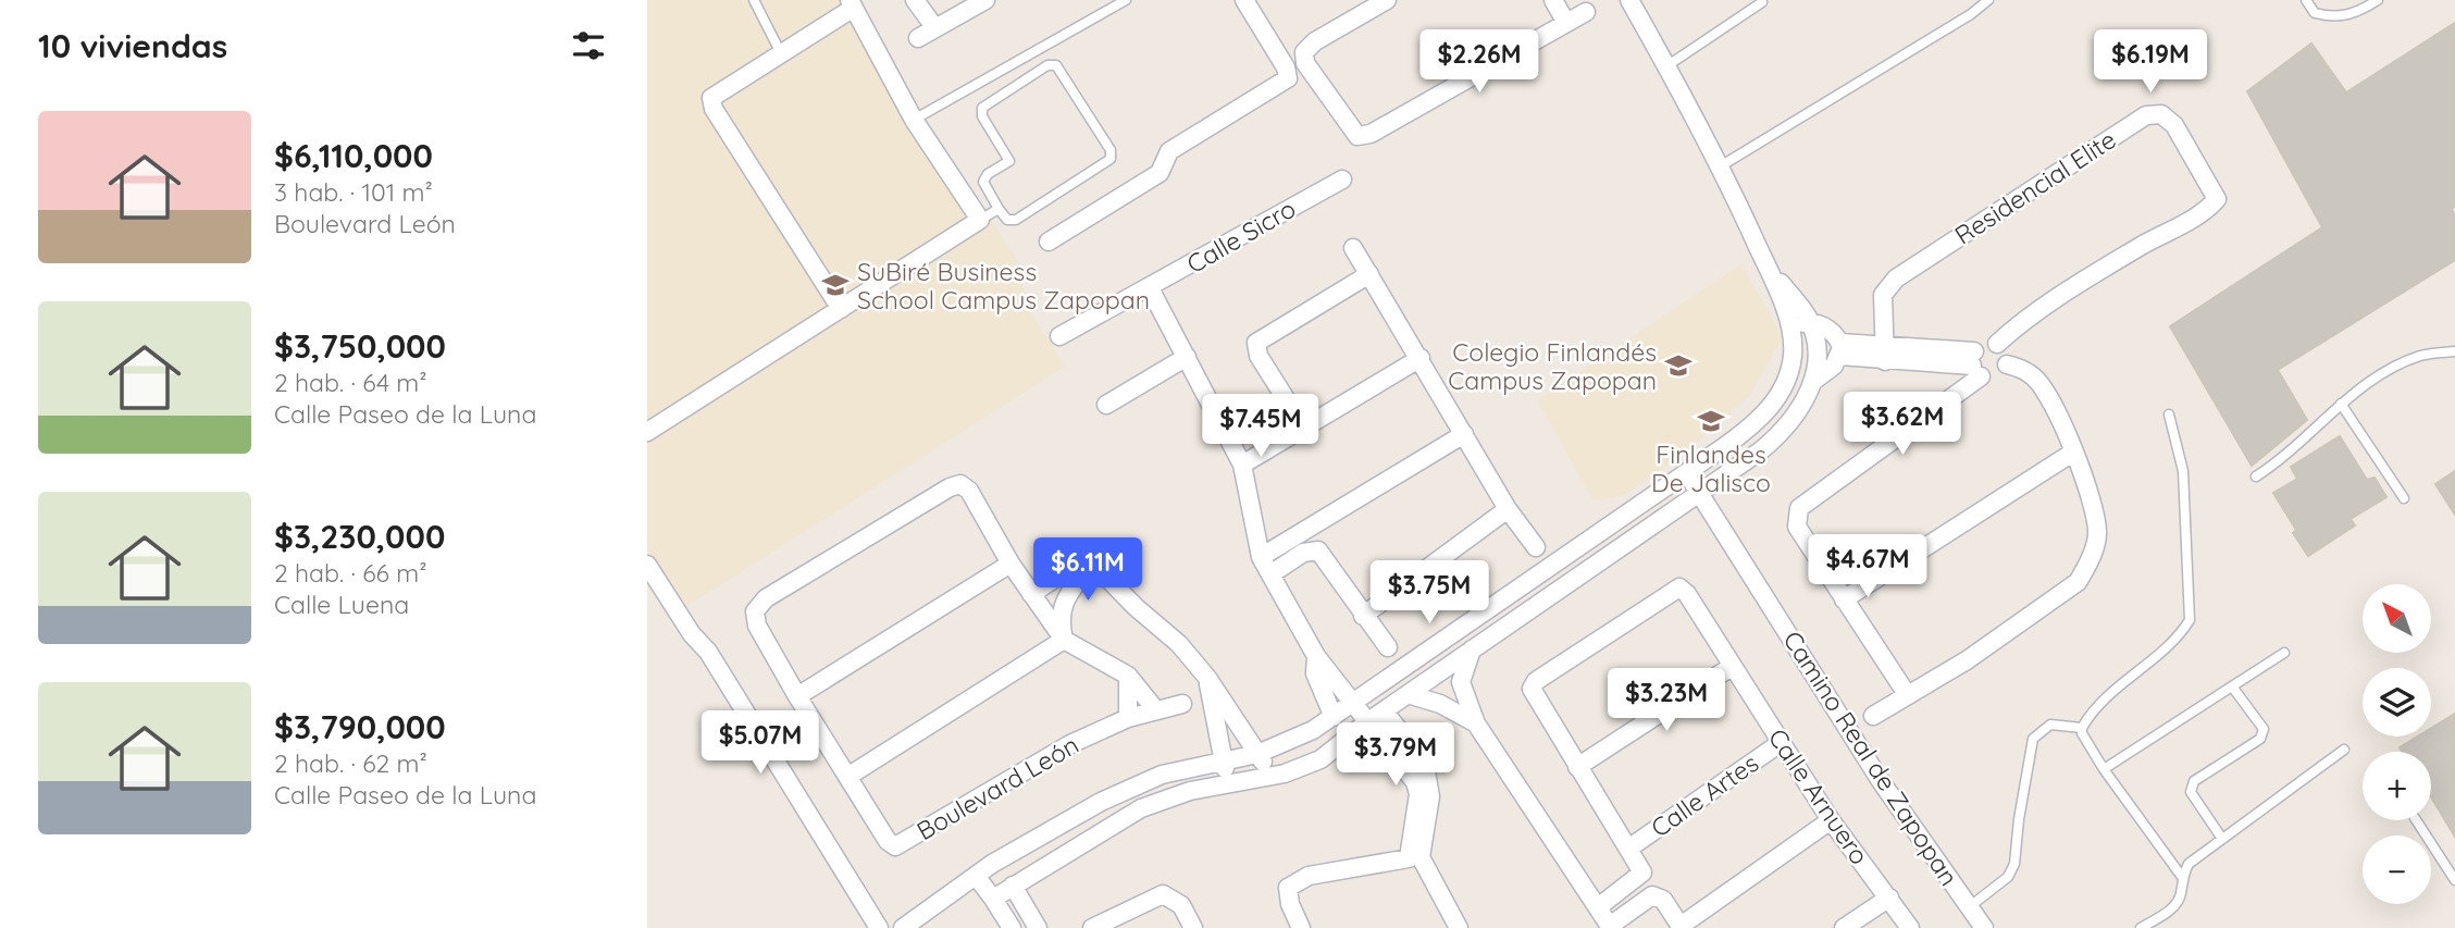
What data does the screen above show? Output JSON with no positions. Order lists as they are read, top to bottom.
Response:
{
  "streets": {
    "street": [
      "Residencial Elite",
      "Calle Sicro",
      "Camino Real de Zapopan",
      "Boulevard León",
      "Calle Artes",
      "Calle Arnuero"
    ]
  },
  "crossings": [
    ["Calle Artes", "Calle Arnuero"]
  ],
  "places": {
    "school or university": ["SuBiré Business School Campus Zapopan", "Colegio Finlandés Campus Zapopan", "Finlandes De Jalisco"]
  },
  "north": "top left",
  "page": {
    "heading": "10 viviendas",
    "price": [
      "$2.26M",
      "$6.19M",
      "$3.62M",
      "$7.45M",
      "$4.67M",
      "$6.11M",
      "$3.75M",
      "$3.23M",
      "$5.07M",
      "$3.79M"
    ],
    "list": [
      {
        "name": "$6,110,000",
        "note": "3 hab. · 101 m² · Boulevard León"
      },
      {
        "name": "$3,750,000",
        "note": "2 hab. · 64 m² · Calle Paseo de la Luna"
      },
      {
        "name": "$3,230,000",
        "note": "2 hab. · 66 m² · Calle Luena"
      },
      {
        "name": "$3,790,000",
        "note": "2 hab. · 62 m² · Calle Paseo de la Luna"
      }
    ],
    "map_buttons": ["+", "−"]
  }
}
